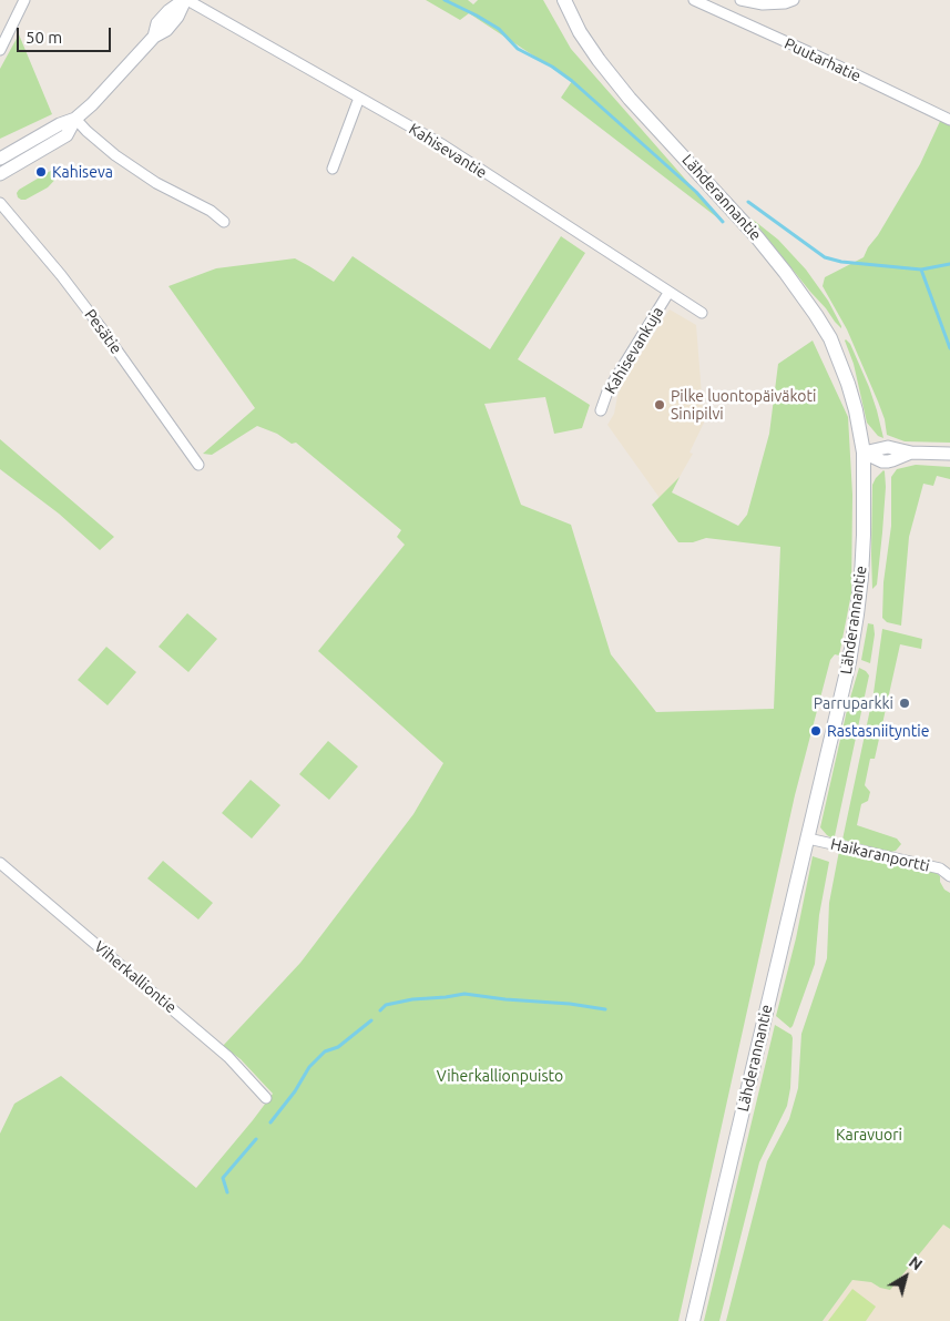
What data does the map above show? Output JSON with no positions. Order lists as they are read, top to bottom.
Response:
{
  "streets": {
    "main road": ["Lähderannantie"],
    "street": [
      "Puutarhatie",
      "Kahisevantie",
      "Pesätie",
      "Kahisevankuja",
      "Haikaranportti",
      "Viherkalliontie"
    ]
  },
  "crossings": [
    ["Kahisevantie", "Kahisevankuja"],
    ["Lähderannantie", "Haikaranportti"]
  ],
  "parks": ["Viherkallionpuisto", "Karavuori"],
  "places": [
    "Kahiseva",
    "Pilke luontopäiväkoti Sinipilvi",
    "Parruparkki",
    "Rastasniityntie"
  ],
  "scale_bar": "50 m",
  "north": "top right"
}
